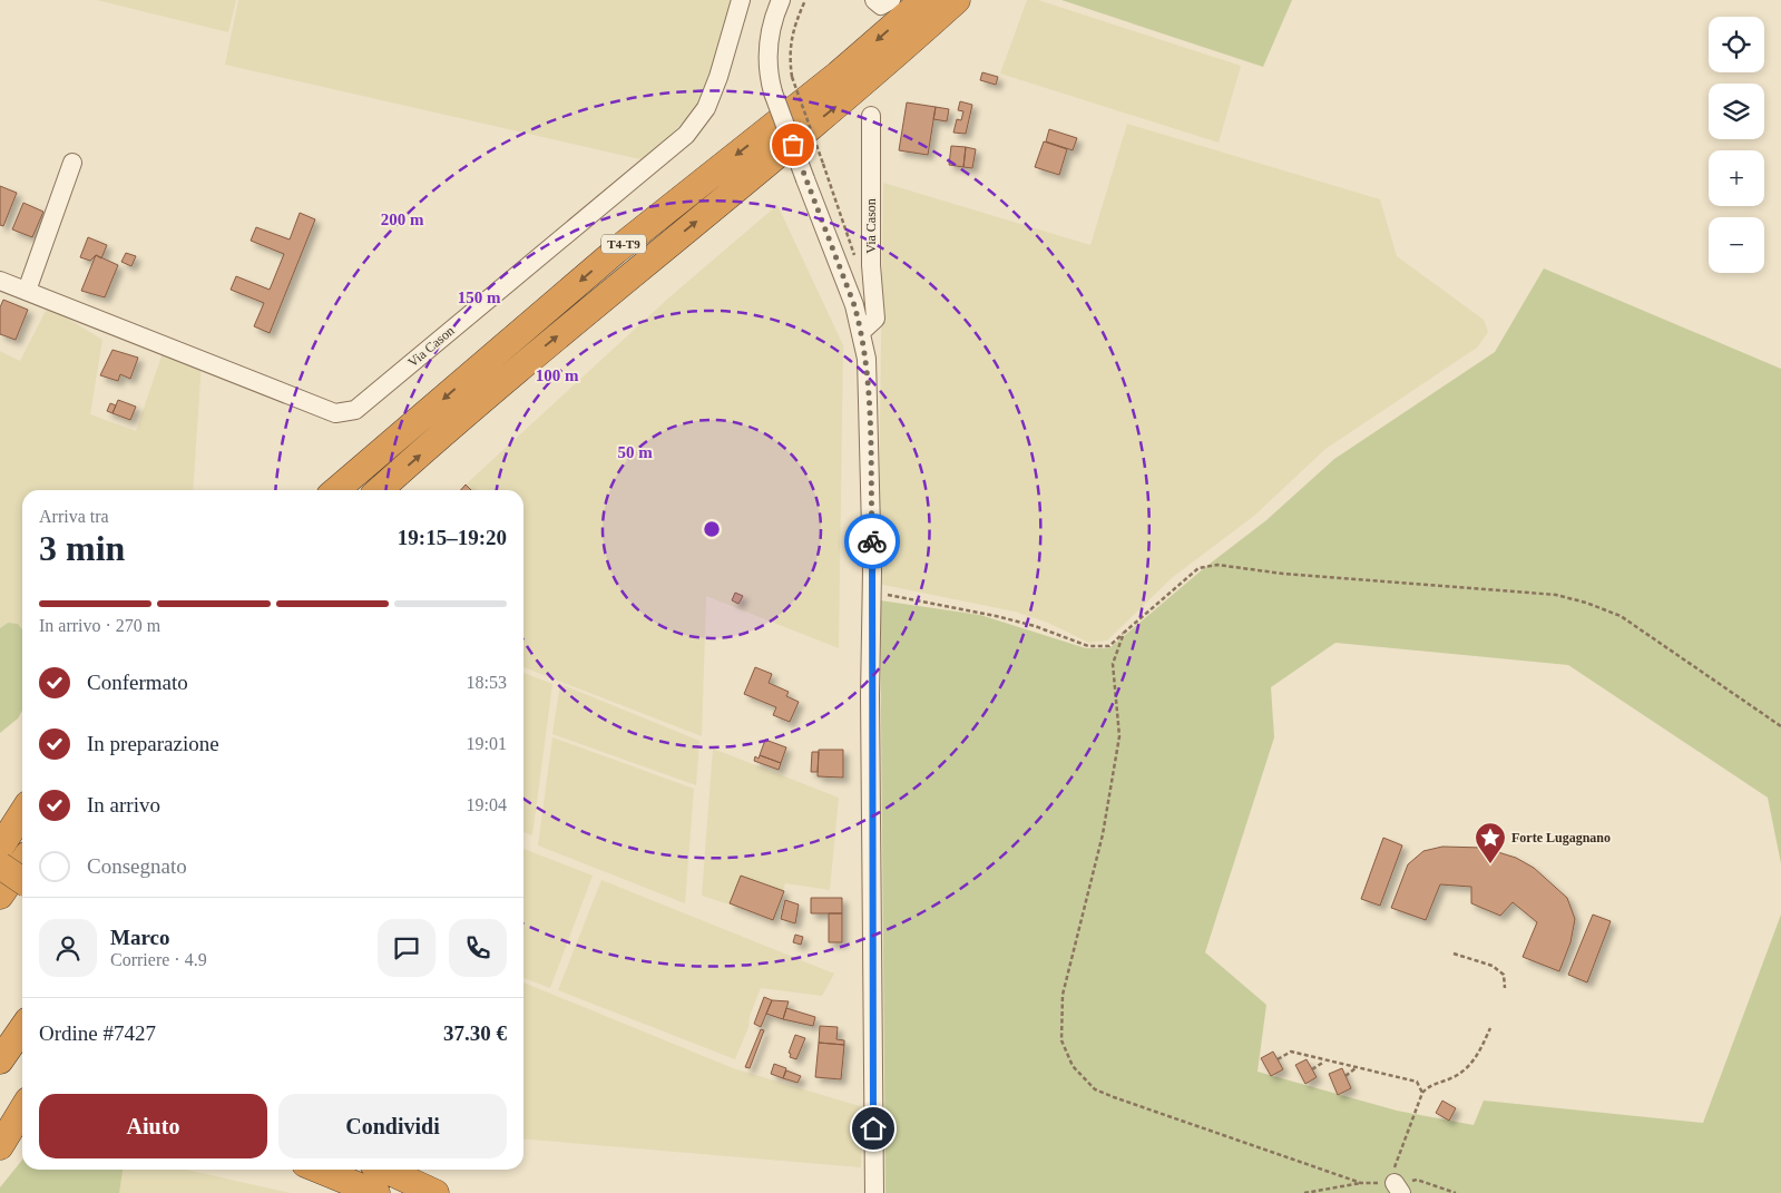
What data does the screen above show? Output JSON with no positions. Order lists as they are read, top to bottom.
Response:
{
  "streets": {
    "highway": ["T4-T9"],
    "street": ["Via Cason"]
  },
  "places": {
    "place": ["Forte Lugagnano"]
  },
  "page": {
    "map_buttons": ["+", "−"],
    "heading": ["3 min", "Arriva tra", "19:15–19:20"],
    "panel": [
      "Marco",
      "Corriere · 4.9",
      "Ordine #7427",
      "37.30 €"
    ],
    "bar": "In arrivo · 270 m",
    "list": [
      ["Confermato", "18:53"],
      ["In preparazione", "19:01"],
      ["In arrivo", "19:04"],
      "Consegnato"
    ],
    "buttons": ["Aiuto", "Condividi"]
  },
  "rings": [
    "200 m",
    "150 m",
    "100 m",
    "50 m"
  ]
}
